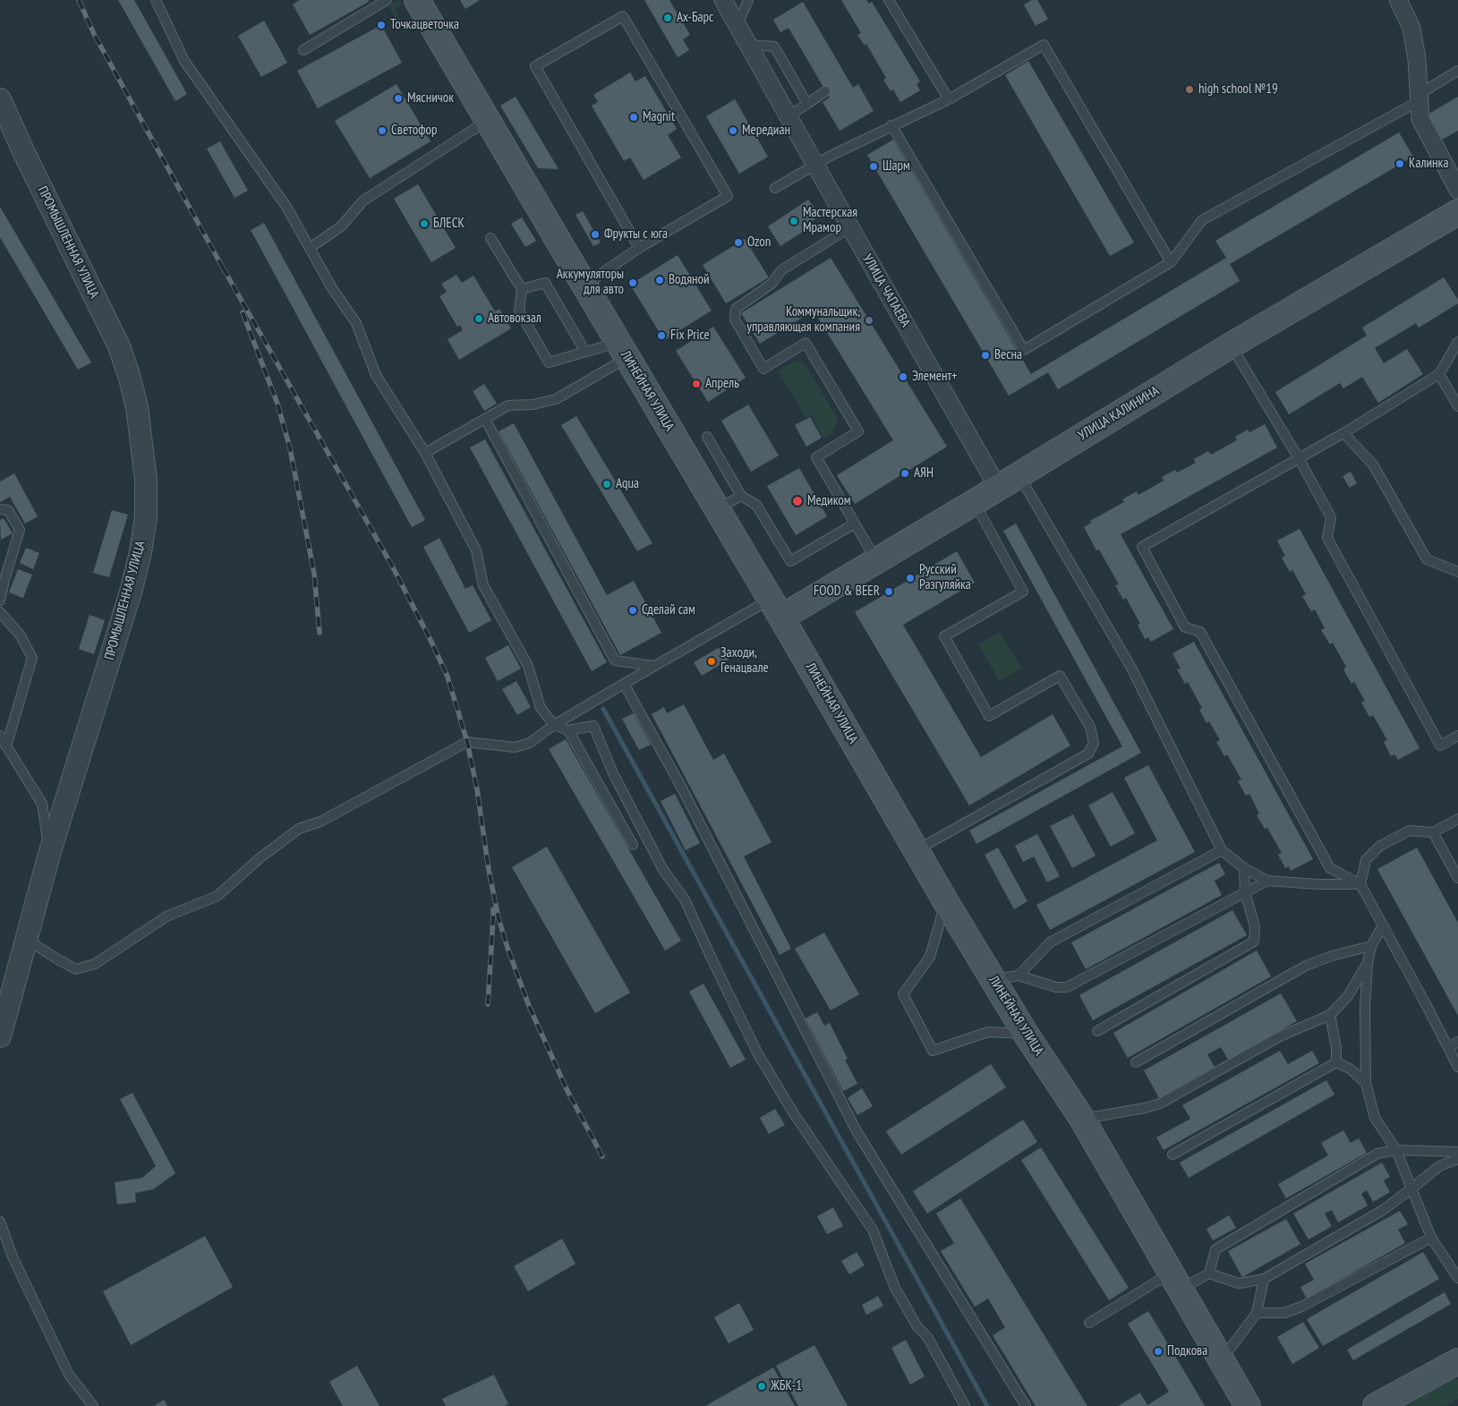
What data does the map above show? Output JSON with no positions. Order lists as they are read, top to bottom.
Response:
{
  "streets": {
    "main road": ["ЛИНЕЙНАЯ УЛИЦА", "УЛИЦА КАЛИНИНА"],
    "street": ["ПРОМЫШЛЕННАЯ УЛИЦА", "УЛИЦА ЧАПАЕВА"]
  },
  "crossings": [
    ["УЛИЦА ЧАПАЕВА", "УЛИЦА КАЛИНИНА"],
    ["ЛИНЕЙНАЯ УЛИЦА", "УЛИЦА КАЛИНИНА"]
  ],
  "places": [
    "Ах-Барс",
    "Точкацветочка",
    "high school №19",
    "Мясничок",
    "Magnit",
    "Светофор",
    "Мередиан",
    "Калинка",
    "Шарм",
    "Мастерская Мрамор",
    "БЛЕСК",
    "Фрукты с юга",
    "Ozon",
    "Водяной",
    "Аккумуляторы для авто",
    "Автовокзал",
    "Коммунальщик, управляющая компания",
    "Fix Price",
    "Весна",
    "Элемент+",
    "Апрель",
    "АЯН",
    "Aqua",
    "Медиком",
    "Русский Разгуляйка",
    "FOOD & BEER",
    "Сделай сам",
    "Заходи, Генацвале",
    "Подкова",
    "ЖБК-1"
  ]
}
